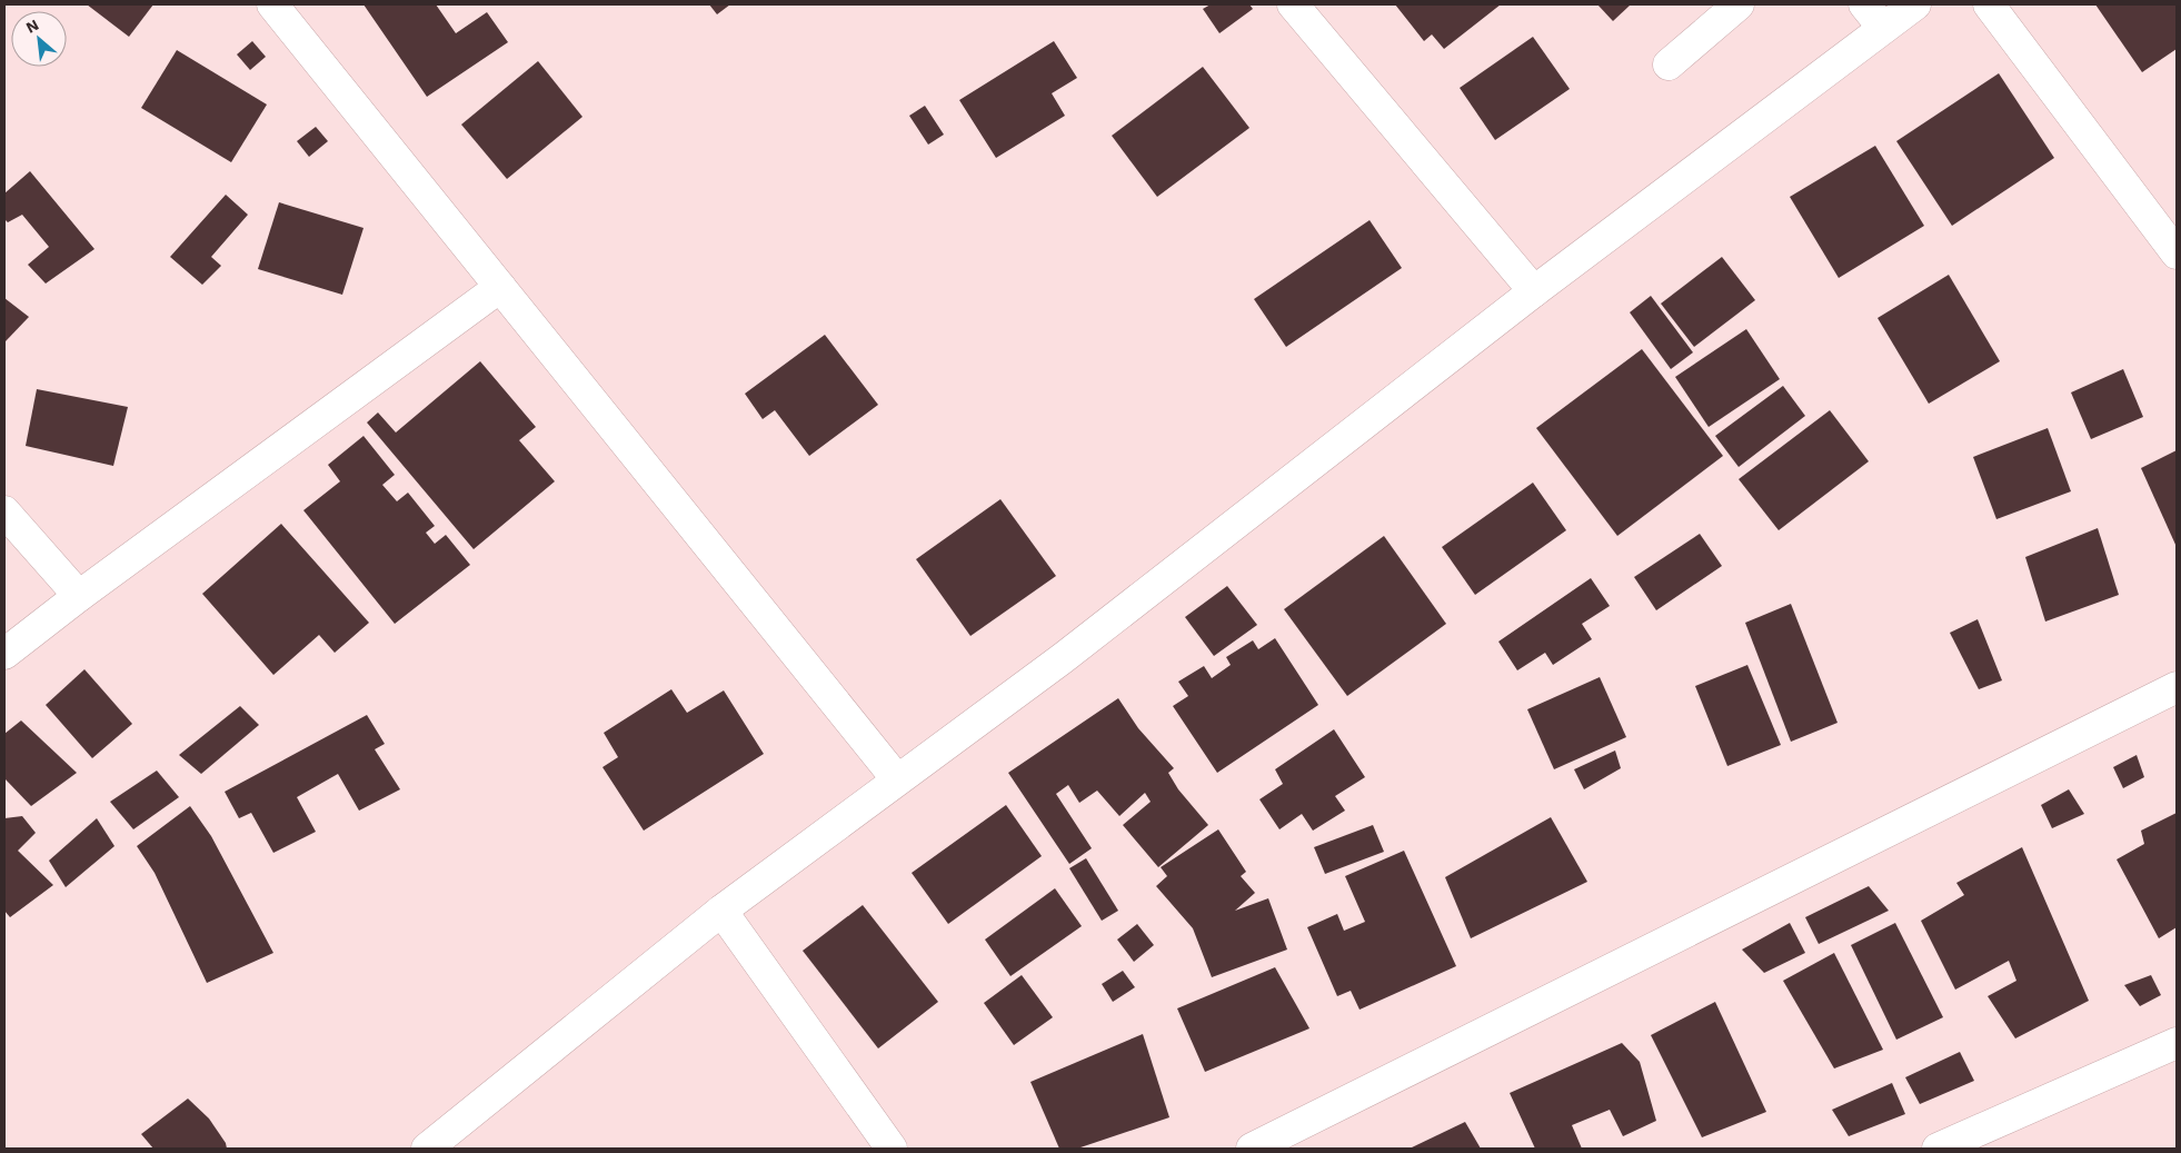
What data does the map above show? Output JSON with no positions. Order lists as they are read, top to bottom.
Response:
{
  "north": "top left"
}
